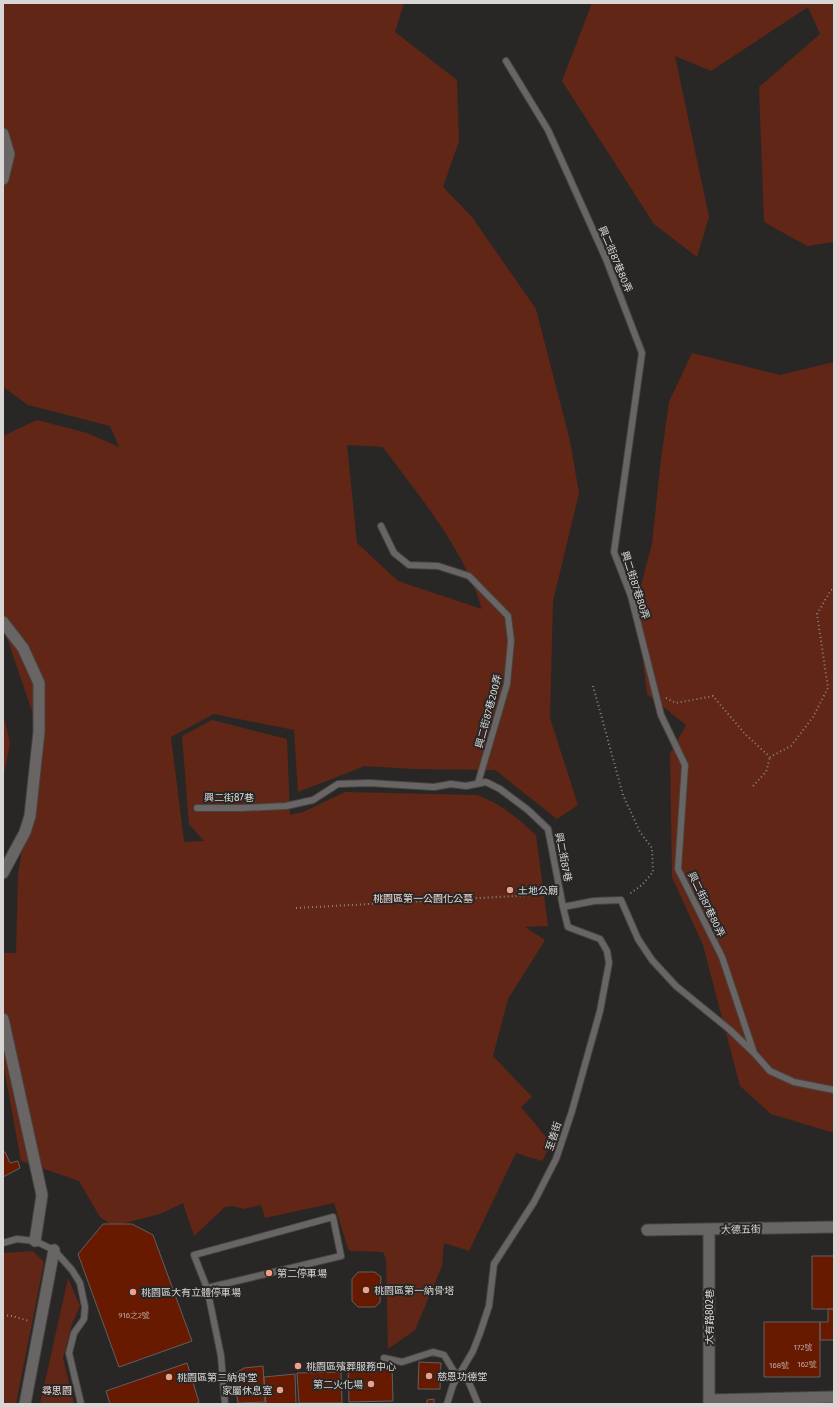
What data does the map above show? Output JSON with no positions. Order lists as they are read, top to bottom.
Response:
{
  "streets": {
    "street": ["大德五街", "大有路802巷"],
    "lane": [
      "興二街87巷80弄",
      "興二街87巷200弄",
      "興二街87巷",
      "至善街"
    ]
  },
  "crossings": [
    ["興二街87巷200弄", "興二街87巷"],
    ["興二街87巷", "至善街"],
    ["大德五街", "大有路802巷"]
  ],
  "parks": ["桃園區第一公園化公墓", "尋思園"],
  "places": [
    "土地公廟",
    "第二停車場",
    "桃園區第一納骨塔",
    "桃園區大有立體停車場",
    "桃園區殯葬服務中心",
    "慈恩功德堂",
    "桃園區第二納骨堂",
    "第二火化場",
    "家屬休息室"
  ],
  "house_numbers": [
    "916之2號",
    "172號",
    "162號",
    "168號"
  ]
}
